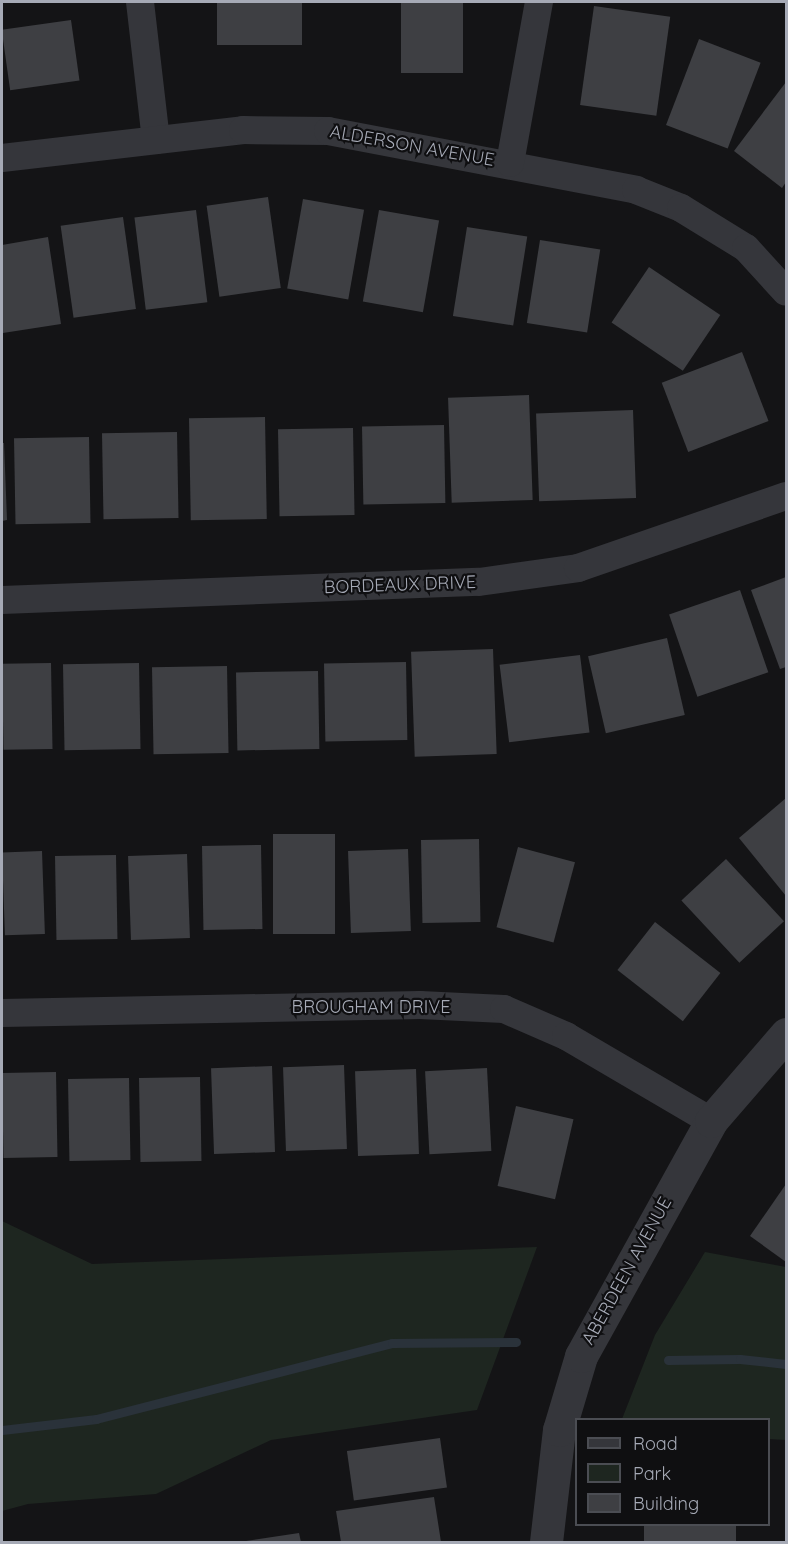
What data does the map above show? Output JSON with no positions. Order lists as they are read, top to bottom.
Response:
{
  "streets": {
    "street": [
      "ALDERSON AVENUE",
      "BORDEAUX DRIVE",
      "BROUGHAM DRIVE",
      "ABERDEEN AVENUE"
    ]
  },
  "crossings": [
    ["BROUGHAM DRIVE", "ABERDEEN AVENUE"]
  ],
  "legend": ["Road", "Park", "Building"]
}
